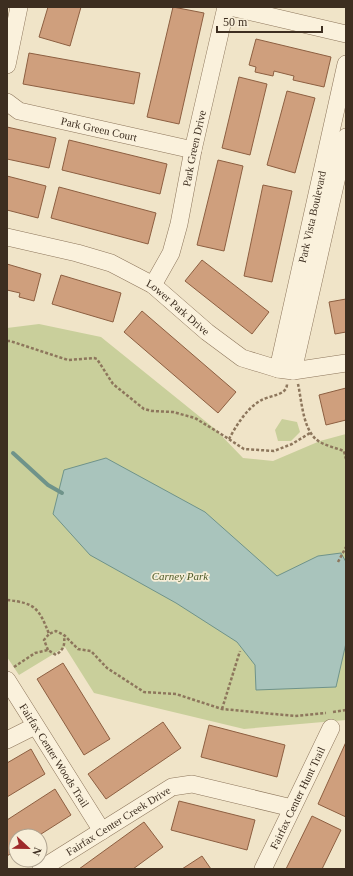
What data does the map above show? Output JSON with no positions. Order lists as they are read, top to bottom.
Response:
{
  "streets": {
    "street": [
      "Park Green Court",
      "Park Green Drive",
      "Park Vista Boulevard",
      "Lower Park Drive",
      "Fairfax Center Woods Trail",
      "Fairfax Center Hunt Trail",
      "Fairfax Center Creek Drive"
    ]
  },
  "crossings": [
    ["Park Green Court", "Park Green Drive"],
    ["Park Green Drive", "Lower Park Drive"],
    ["Park Vista Boulevard", "Lower Park Drive"],
    ["Fairfax Center Woods Trail", "Fairfax Center Creek Drive"],
    ["Fairfax Center Hunt Trail", "Fairfax Center Creek Drive"]
  ],
  "parks": ["Carney Park"],
  "scale_bar": "50 m",
  "north": "right"
}
